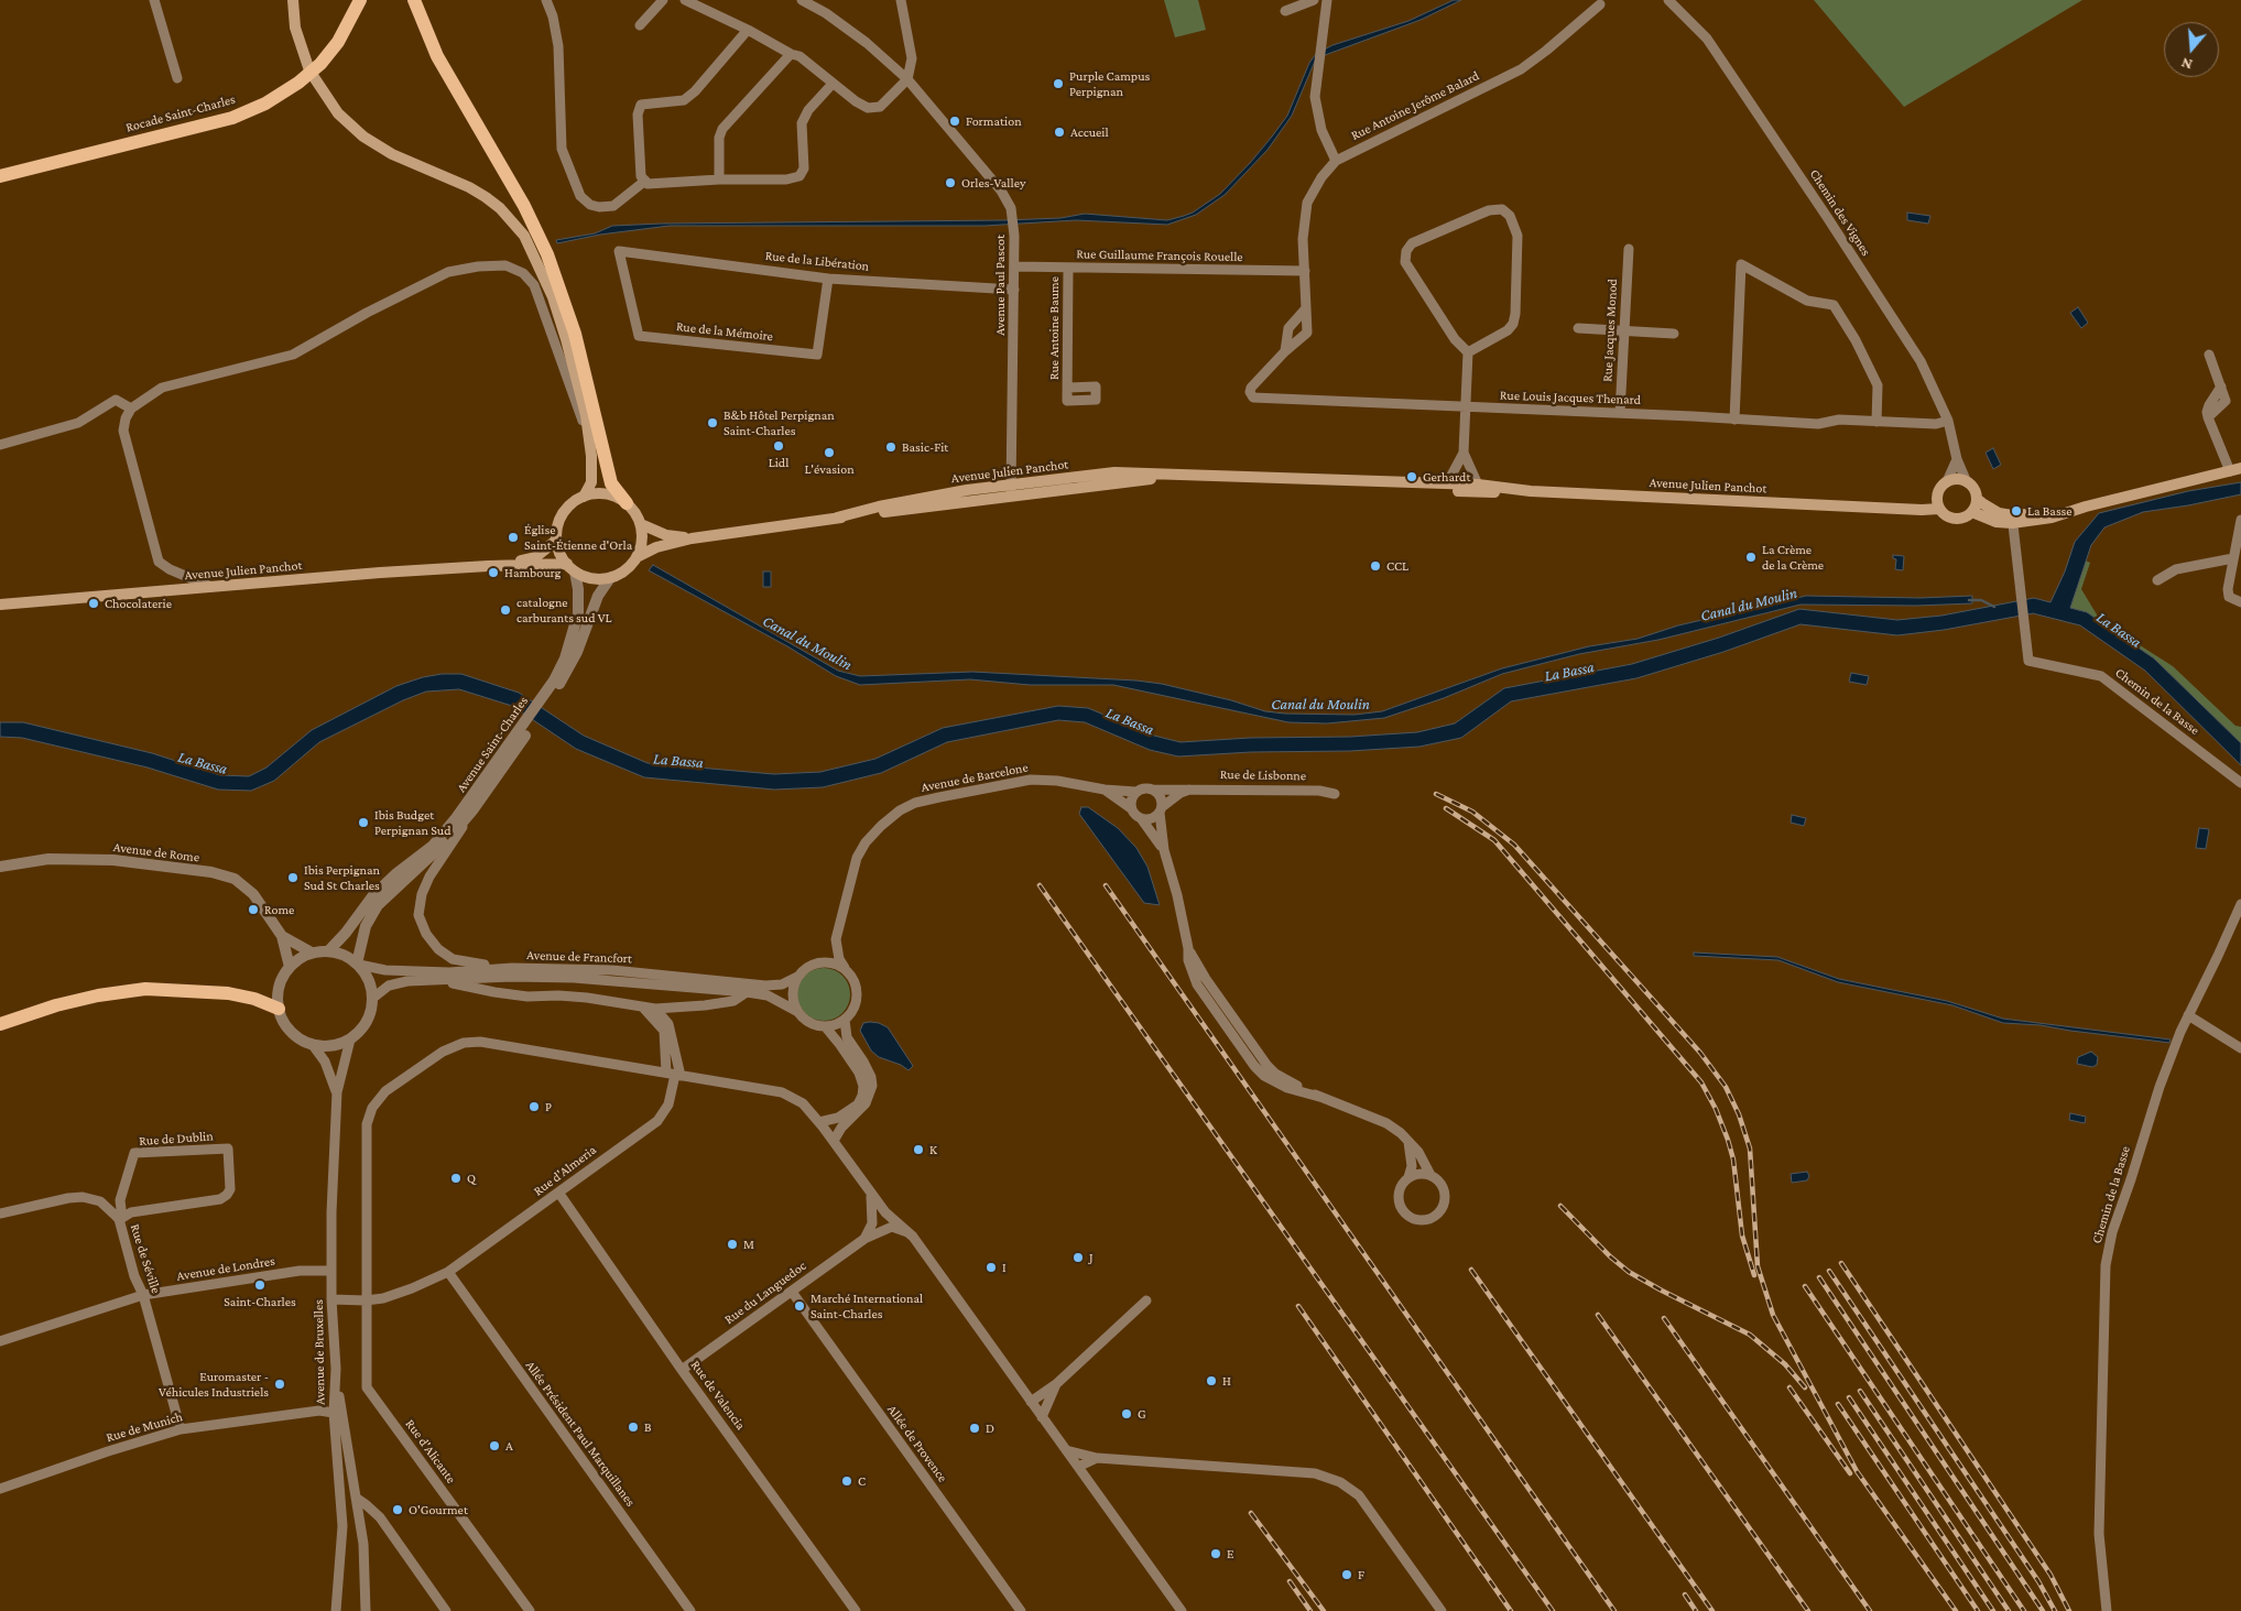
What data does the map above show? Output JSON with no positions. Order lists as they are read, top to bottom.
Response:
{
  "streets": {
    "main road": ["Rocade Saint-Charles", "Avenue Julien Panchot"],
    "street": [
      "Rue Antoine Jerôme Balard",
      "Chemin des Vignes",
      "Rue Guillaume François Rouelle",
      "Rue de la Libération",
      "Avenue Paul Pascot",
      "Rue Antoine Baume",
      "Rue Jacques Monod",
      "Rue de la Mémoire",
      "Rue Louis Jacques Thenard",
      "Chemin de la Basse",
      "Avenue Saint-Charles",
      "Rue de Lisbonne",
      "Avenue de Barcelone",
      "Avenue de Rome",
      "Avenue de Francfort",
      "Rue de Dublin",
      "Rue d'Almeria",
      "Rue de Séville",
      "Avenue de Londres",
      "Rue du Languedoc",
      "Avenue de Bruxelles",
      "Rue de Valencia",
      "Rue de Munich",
      "Allée Président Paul Marquillanes",
      "Allée de Provence",
      "Rue d'Alicante"
    ]
  },
  "crossings": [
    ["Rue Antoine Jerôme Balard", "Rue Guillaume François Rouelle"],
    ["Rue Antoine Jerôme Balard", "Rue Louis Jacques Thenard"],
    ["Chemin des Vignes", "Rue Louis Jacques Thenard"],
    ["Chemin des Vignes", "Avenue Julien Panchot"],
    ["Rue Guillaume François Rouelle", "Avenue Paul Pascot"],
    ["Rue Guillaume François Rouelle", "Rue Antoine Baume"],
    ["Rue Guillaume François Rouelle", "Rue Louis Jacques Thenard"],
    ["Rue de la Libération", "Avenue Paul Pascot"],
    ["Rue de la Libération", "Rue de la Mémoire"],
    ["Avenue Paul Pascot", "Avenue Julien Panchot"],
    ["Rue Jacques Monod", "Rue Louis Jacques Thenard"],
    ["Avenue Julien Panchot", "Avenue Saint-Charles"],
    ["Avenue Saint-Charles", "Avenue de Rome"],
    ["Avenue Saint-Charles", "Avenue de Francfort"],
    ["Avenue Saint-Charles", "Avenue de Bruxelles"],
    ["Rue de Lisbonne", "Avenue de Barcelone"],
    ["Avenue de Rome", "Avenue de Francfort"],
    ["Avenue de Rome", "Avenue de Bruxelles"],
    ["Avenue de Francfort", "Avenue de Bruxelles"],
    ["Rue de Dublin", "Rue de Séville"],
    ["Rue d'Almeria", "Avenue de Bruxelles"],
    ["Rue d'Almeria", "Rue de Valencia"],
    ["Rue d'Almeria", "Allée Président Paul Marquillanes"],
    ["Rue d'Almeria", "Rue d'Alicante"],
    ["Rue de Séville", "Avenue de Londres"],
    ["Rue de Séville", "Rue de Munich"],
    ["Avenue de Londres", "Avenue de Bruxelles"],
    ["Rue du Languedoc", "Rue de Valencia"],
    ["Rue du Languedoc", "Allée de Provence"],
    ["Avenue de Bruxelles", "Rue de Munich"]
  ],
  "water": ["Canal du Moulin", "La Bassa"],
  "places": [
    "Purple Campus Perpignan",
    "Formation",
    "Accueil",
    "Orles-Valley",
    "B&b Hôtel Perpignan Saint-Charles",
    "Lidl",
    "Basic-Fit",
    "L'évasion",
    "Gerhardt",
    "La Basse",
    "Église Saint-Étienne d'Orla",
    "La Crème de la Crème",
    "CCL",
    "Hambourg",
    "Chocolaterie",
    "catalogne carburants sud VL",
    "Ibis Budget Perpignan Sud",
    "Ibis Perpignan Sud St Charles",
    "Rome",
    "P",
    "K",
    "Q",
    "M",
    "J",
    "I",
    "Saint-Charles",
    "Marché International Saint-Charles",
    "H",
    "Euromaster - Véhicules Industriels",
    "G",
    "B",
    "D",
    "A",
    "C",
    "O'Gourmet",
    "E",
    "F"
  ],
  "north": "bottom"
}
